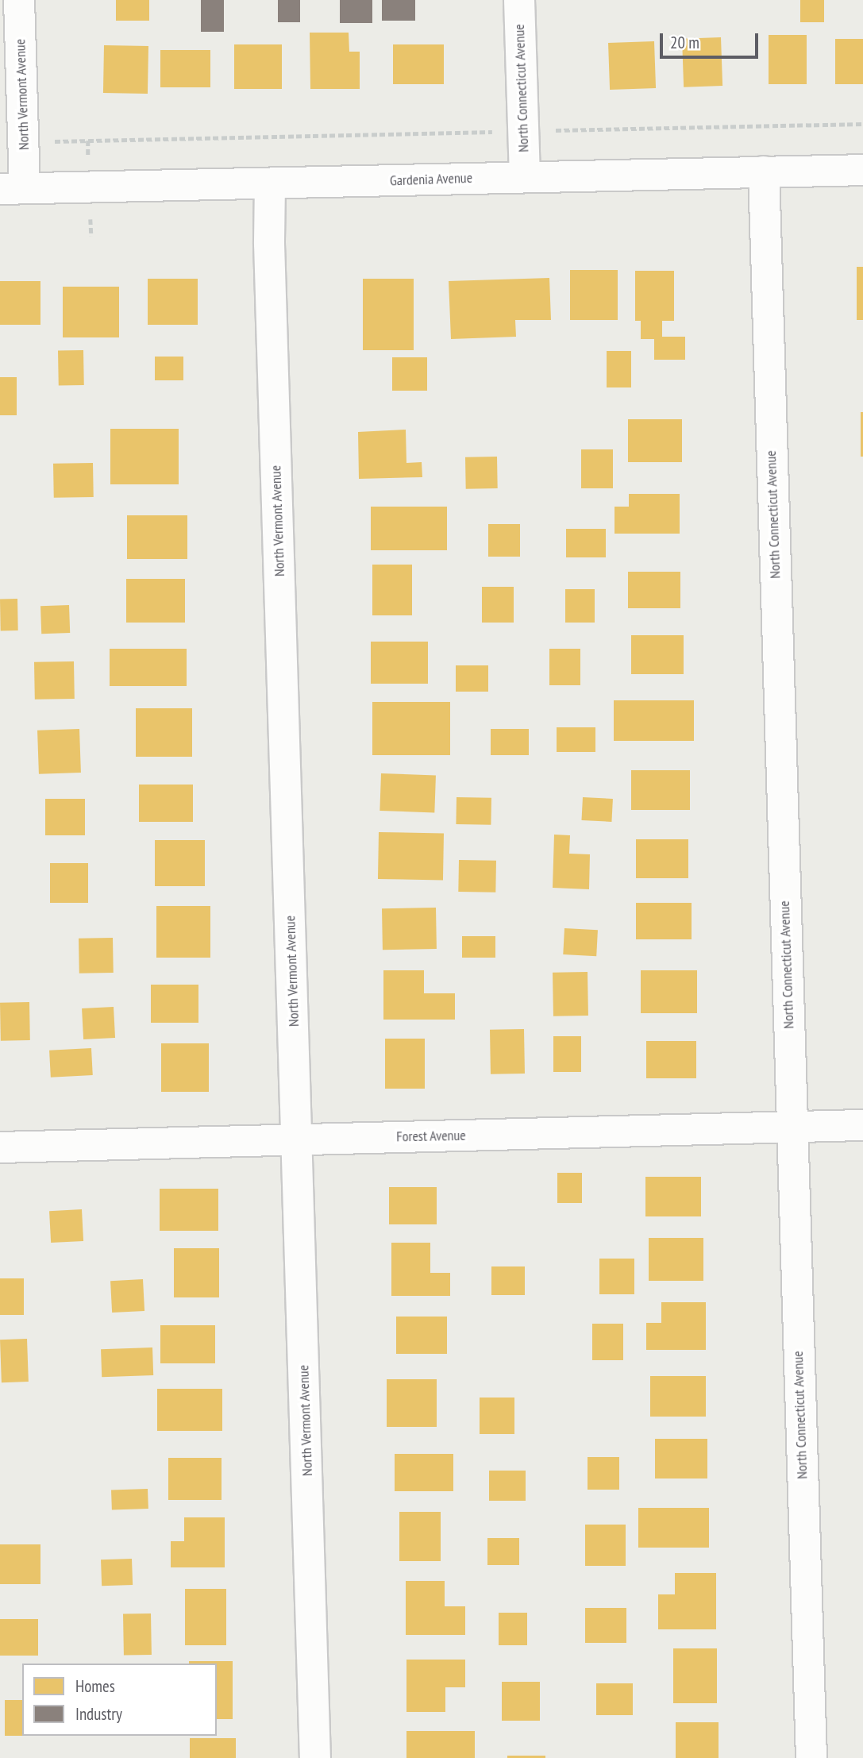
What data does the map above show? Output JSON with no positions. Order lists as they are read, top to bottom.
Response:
{
  "streets": {
    "street": [
      "North Connecticut Avenue",
      "North Vermont Avenue",
      "Gardenia Avenue",
      "Forest Avenue"
    ]
  },
  "crossings": [
    ["North Connecticut Avenue", "Gardenia Avenue"],
    ["North Connecticut Avenue", "Forest Avenue"],
    ["North Vermont Avenue", "Gardenia Avenue"],
    ["North Vermont Avenue", "Forest Avenue"]
  ],
  "legend": ["Homes", "Industry"],
  "scale_bar": "20 m"
}
